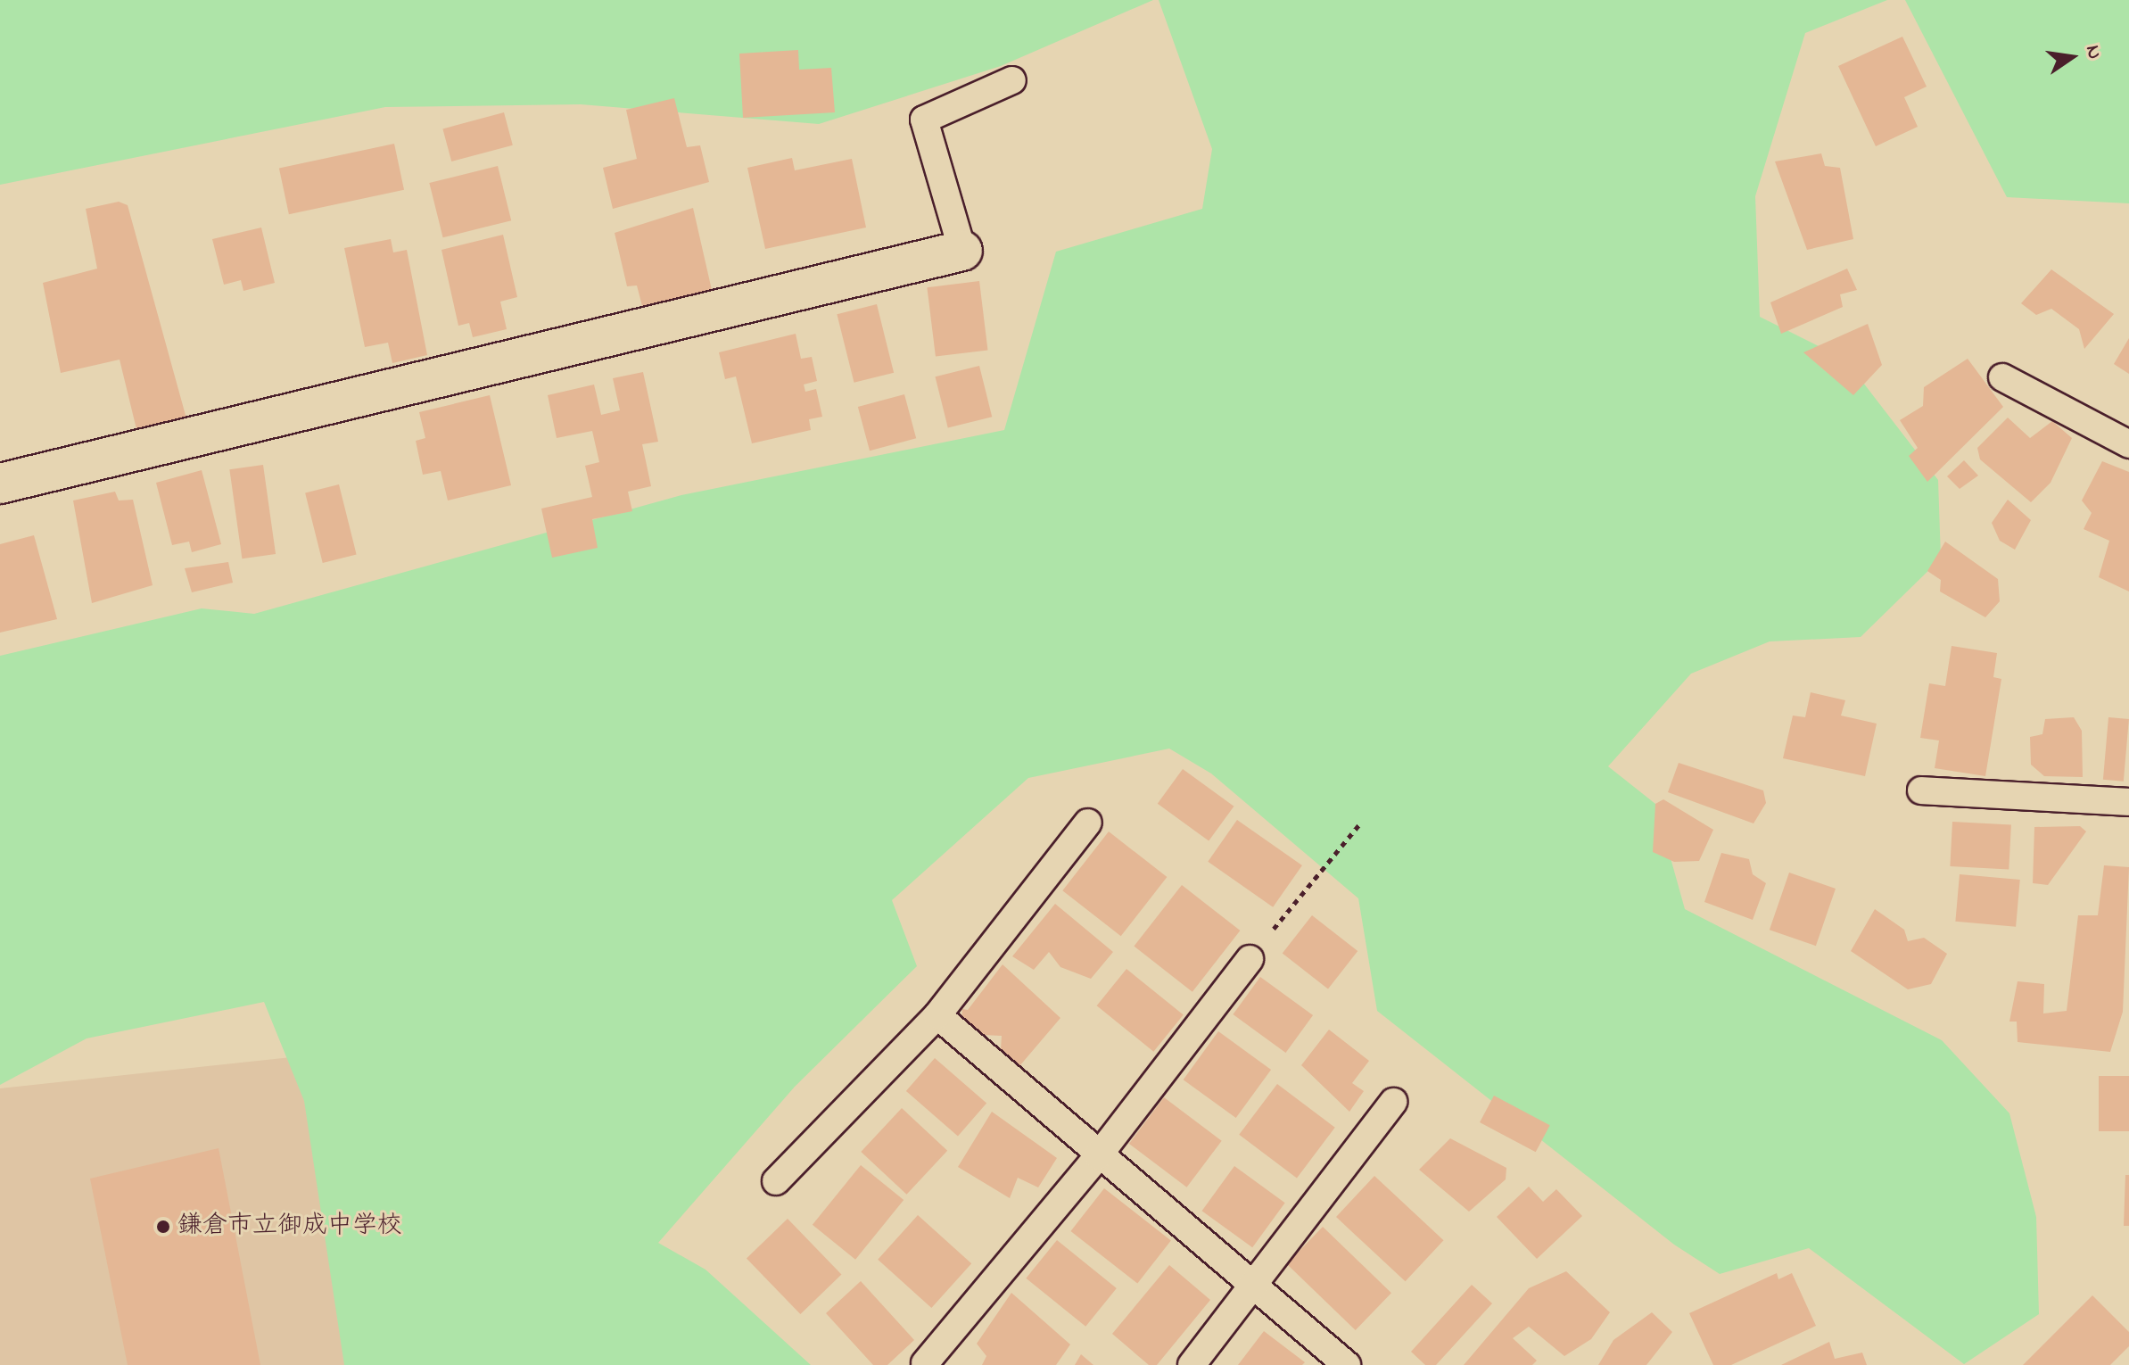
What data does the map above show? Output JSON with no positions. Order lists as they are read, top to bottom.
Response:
{
  "places": ["鎌倉市立御成中学校"],
  "north": "right"
}
